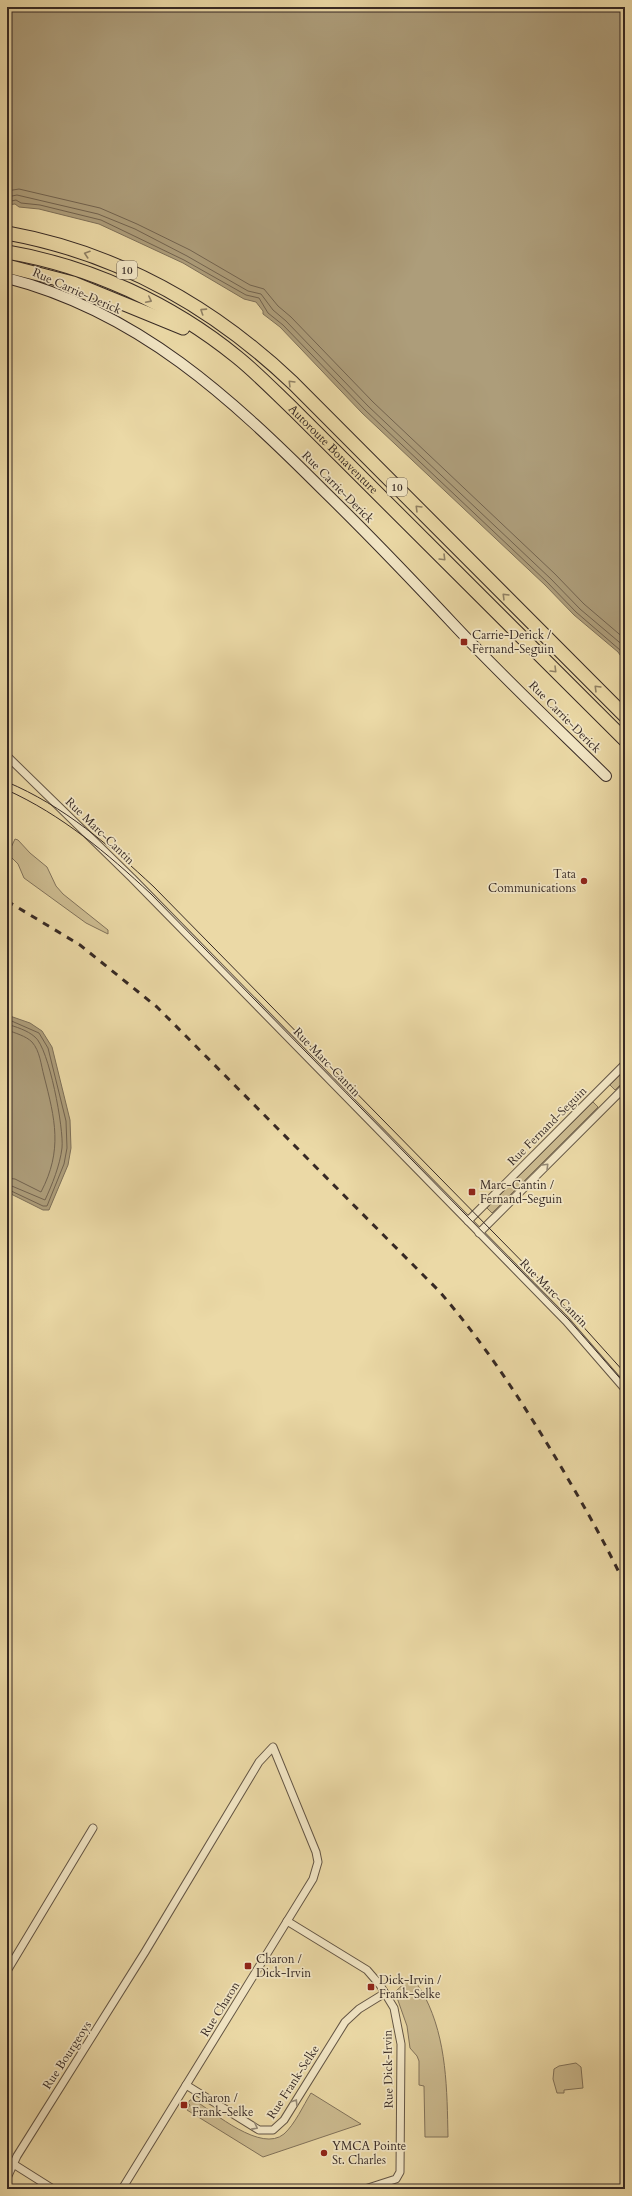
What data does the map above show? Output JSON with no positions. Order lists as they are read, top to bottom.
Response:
{
  "streets": {
    "highway": ["10", "Autoroute Bonaventure"],
    "street": [
      "Rue Carrie-Derick",
      "Rue Marc-Cantin",
      "Rue Fernand-Seguin",
      "Rue Charon",
      "Rue Bourgeoys",
      "Rue Dick-Irvin",
      "Rue Frank-Selke"
    ]
  },
  "crossings": [
    ["Rue Marc-Cantin", "Rue Fernand-Seguin"],
    ["Rue Charon", "Rue Bourgeoys"],
    ["Rue Charon", "Rue Dick-Irvin"],
    ["Rue Charon", "Rue Frank-Selke"],
    ["Rue Dick-Irvin", "Rue Frank-Selke"]
  ],
  "places": {
    "transit": [
      "Carrie-Derick / Fernand-Seguin",
      "Marc-Cantin / Fernand-Seguin",
      "Charon / Dick-Irvin",
      "Dick-Irvin / Frank-Selke",
      "Charon / Frank-Selke"
    ],
    "other": ["Tata Communications", "YMCA Pointe St. Charles"]
  }
}
